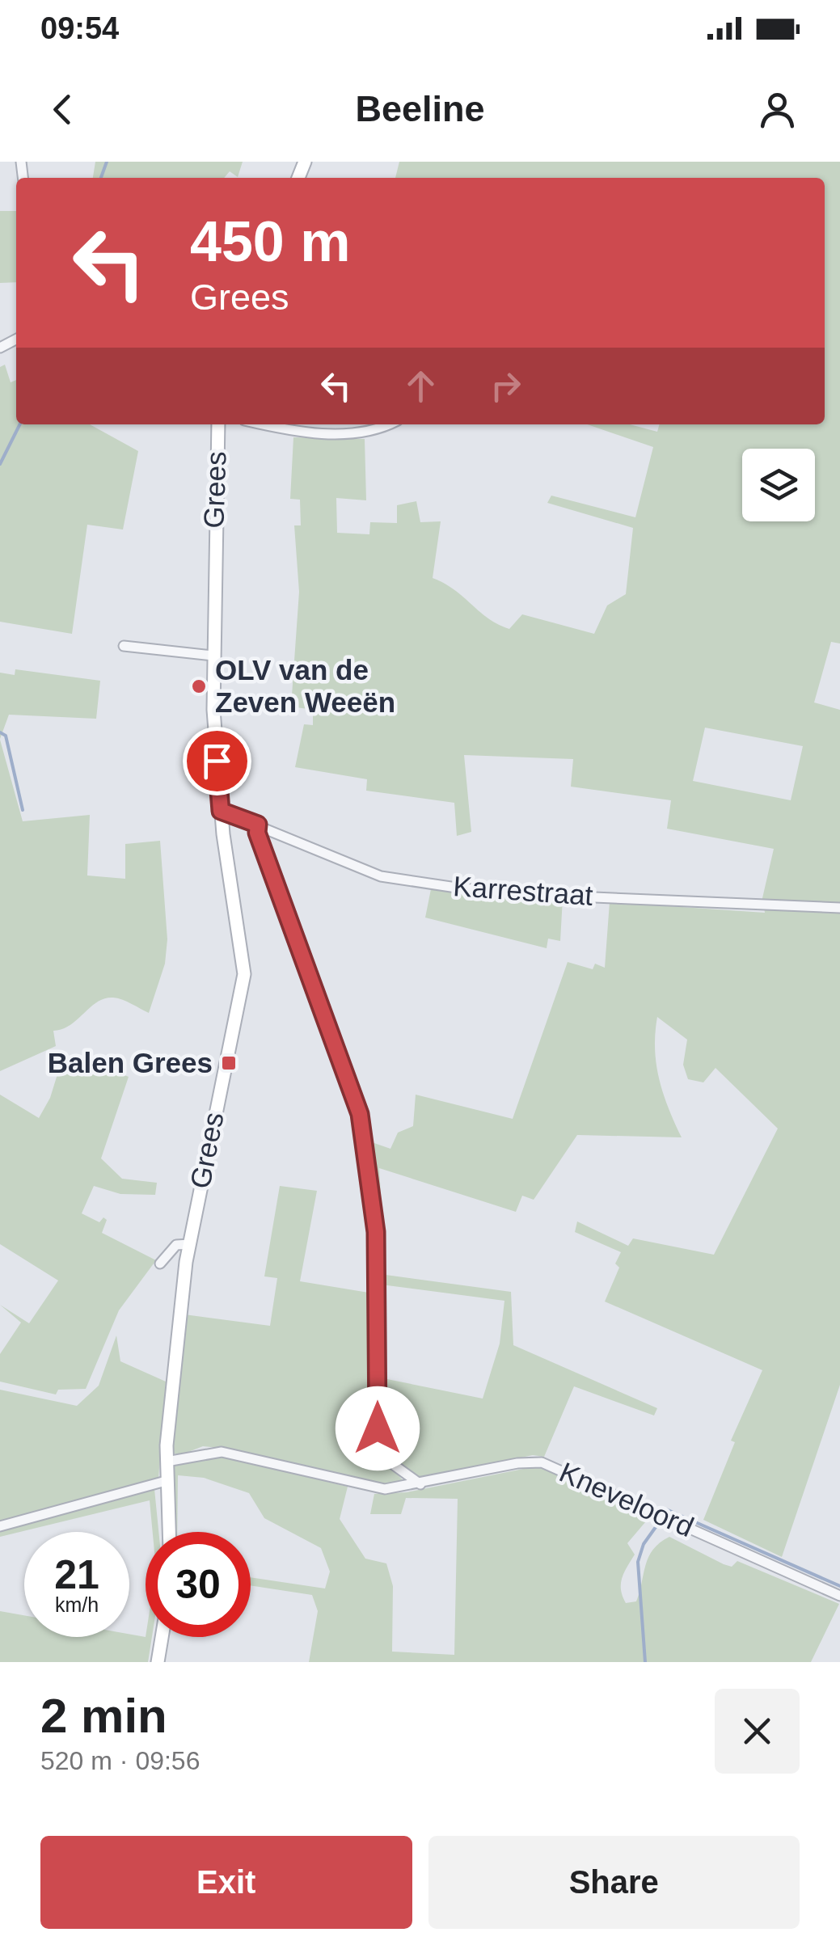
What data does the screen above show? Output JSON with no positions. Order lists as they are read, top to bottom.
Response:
{
  "streets": {
    "street": ["Grees", "Karrestraat", "Kneveloord"]
  },
  "crossings": [
    ["Grees", "Karrestraat"],
    ["Grees", "Kneveloord"]
  ],
  "places": {
    "other": ["OLV van de Zeven Weeën"],
    "transit": ["Balen Grees"]
  },
  "page": {
    "status": "09:54",
    "header": "Beeline",
    "turn": ["450 m", "Grees"],
    "speed": "21 km/h",
    "limit": "30",
    "heading": ["2 min", "520 m · 09:56"],
    "buttons": ["Exit", "Share"]
  }
}
